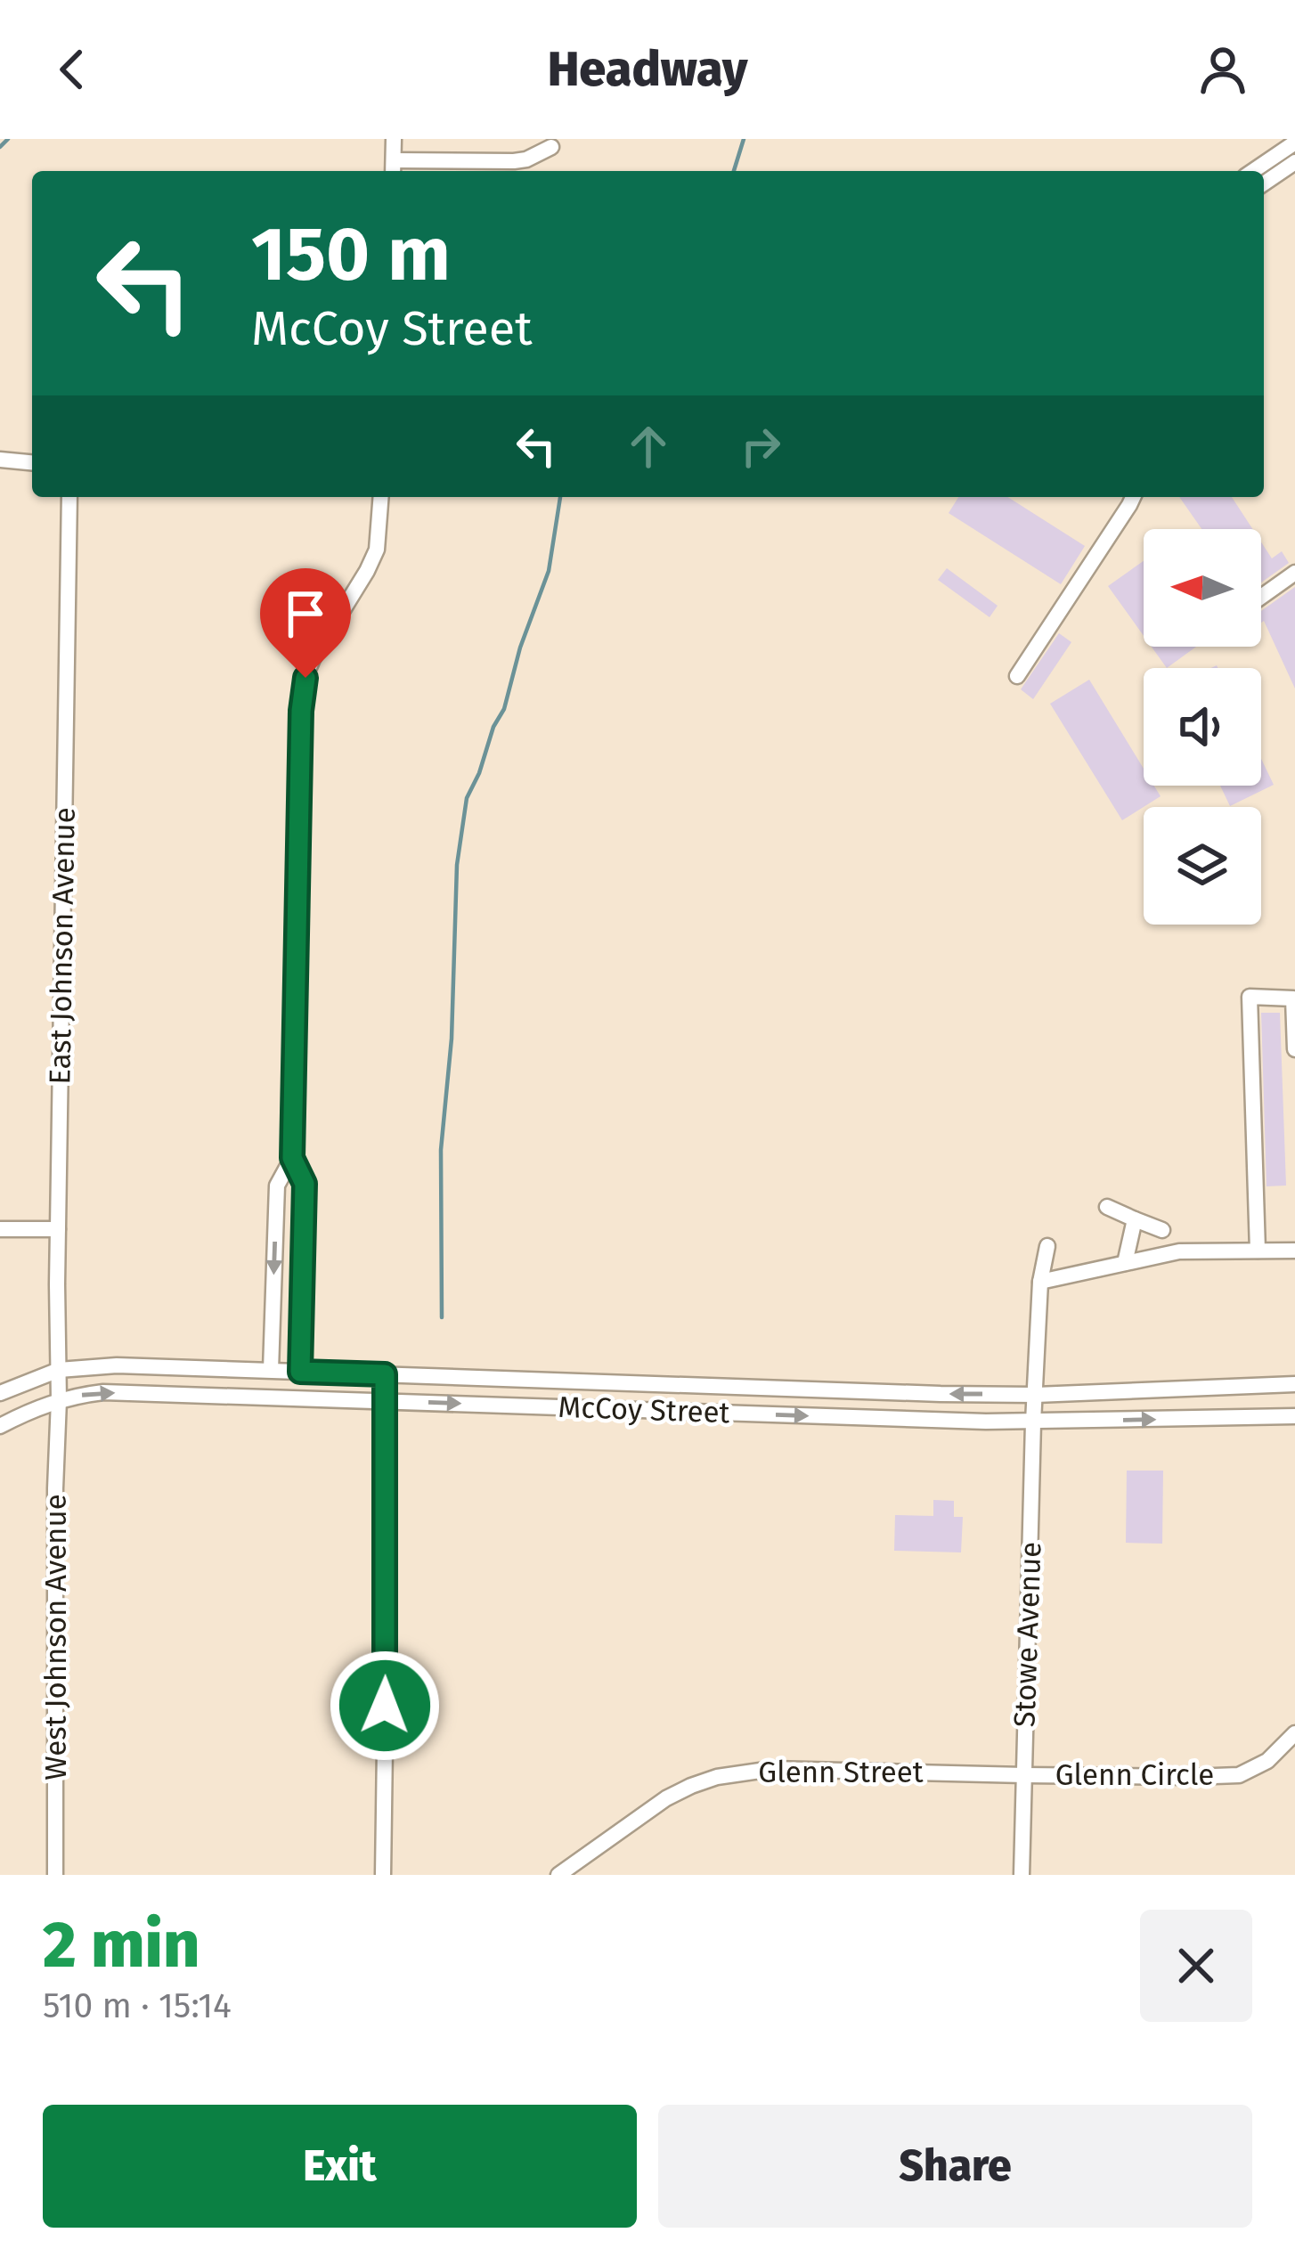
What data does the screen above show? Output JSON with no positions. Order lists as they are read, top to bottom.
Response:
{
  "streets": {
    "street": [
      "East Johnson Avenue",
      "McCoy Street",
      "Stowe Avenue",
      "West Johnson Avenue",
      "Glenn Street",
      "Glenn Circle"
    ]
  },
  "crossings": [
    ["East Johnson Avenue", "McCoy Street"],
    ["East Johnson Avenue", "West Johnson Avenue"],
    ["McCoy Street", "Stowe Avenue"],
    ["McCoy Street", "West Johnson Avenue"],
    ["Stowe Avenue", "Glenn Street"],
    ["Stowe Avenue", "Glenn Circle"],
    ["Glenn Street", "Glenn Circle"]
  ],
  "north": "left",
  "page": {
    "header": "Headway",
    "turn": ["150 m", "McCoy Street"],
    "heading": ["2 min", "510 m · 15:14"],
    "buttons": ["Exit", "Share"]
  }
}
